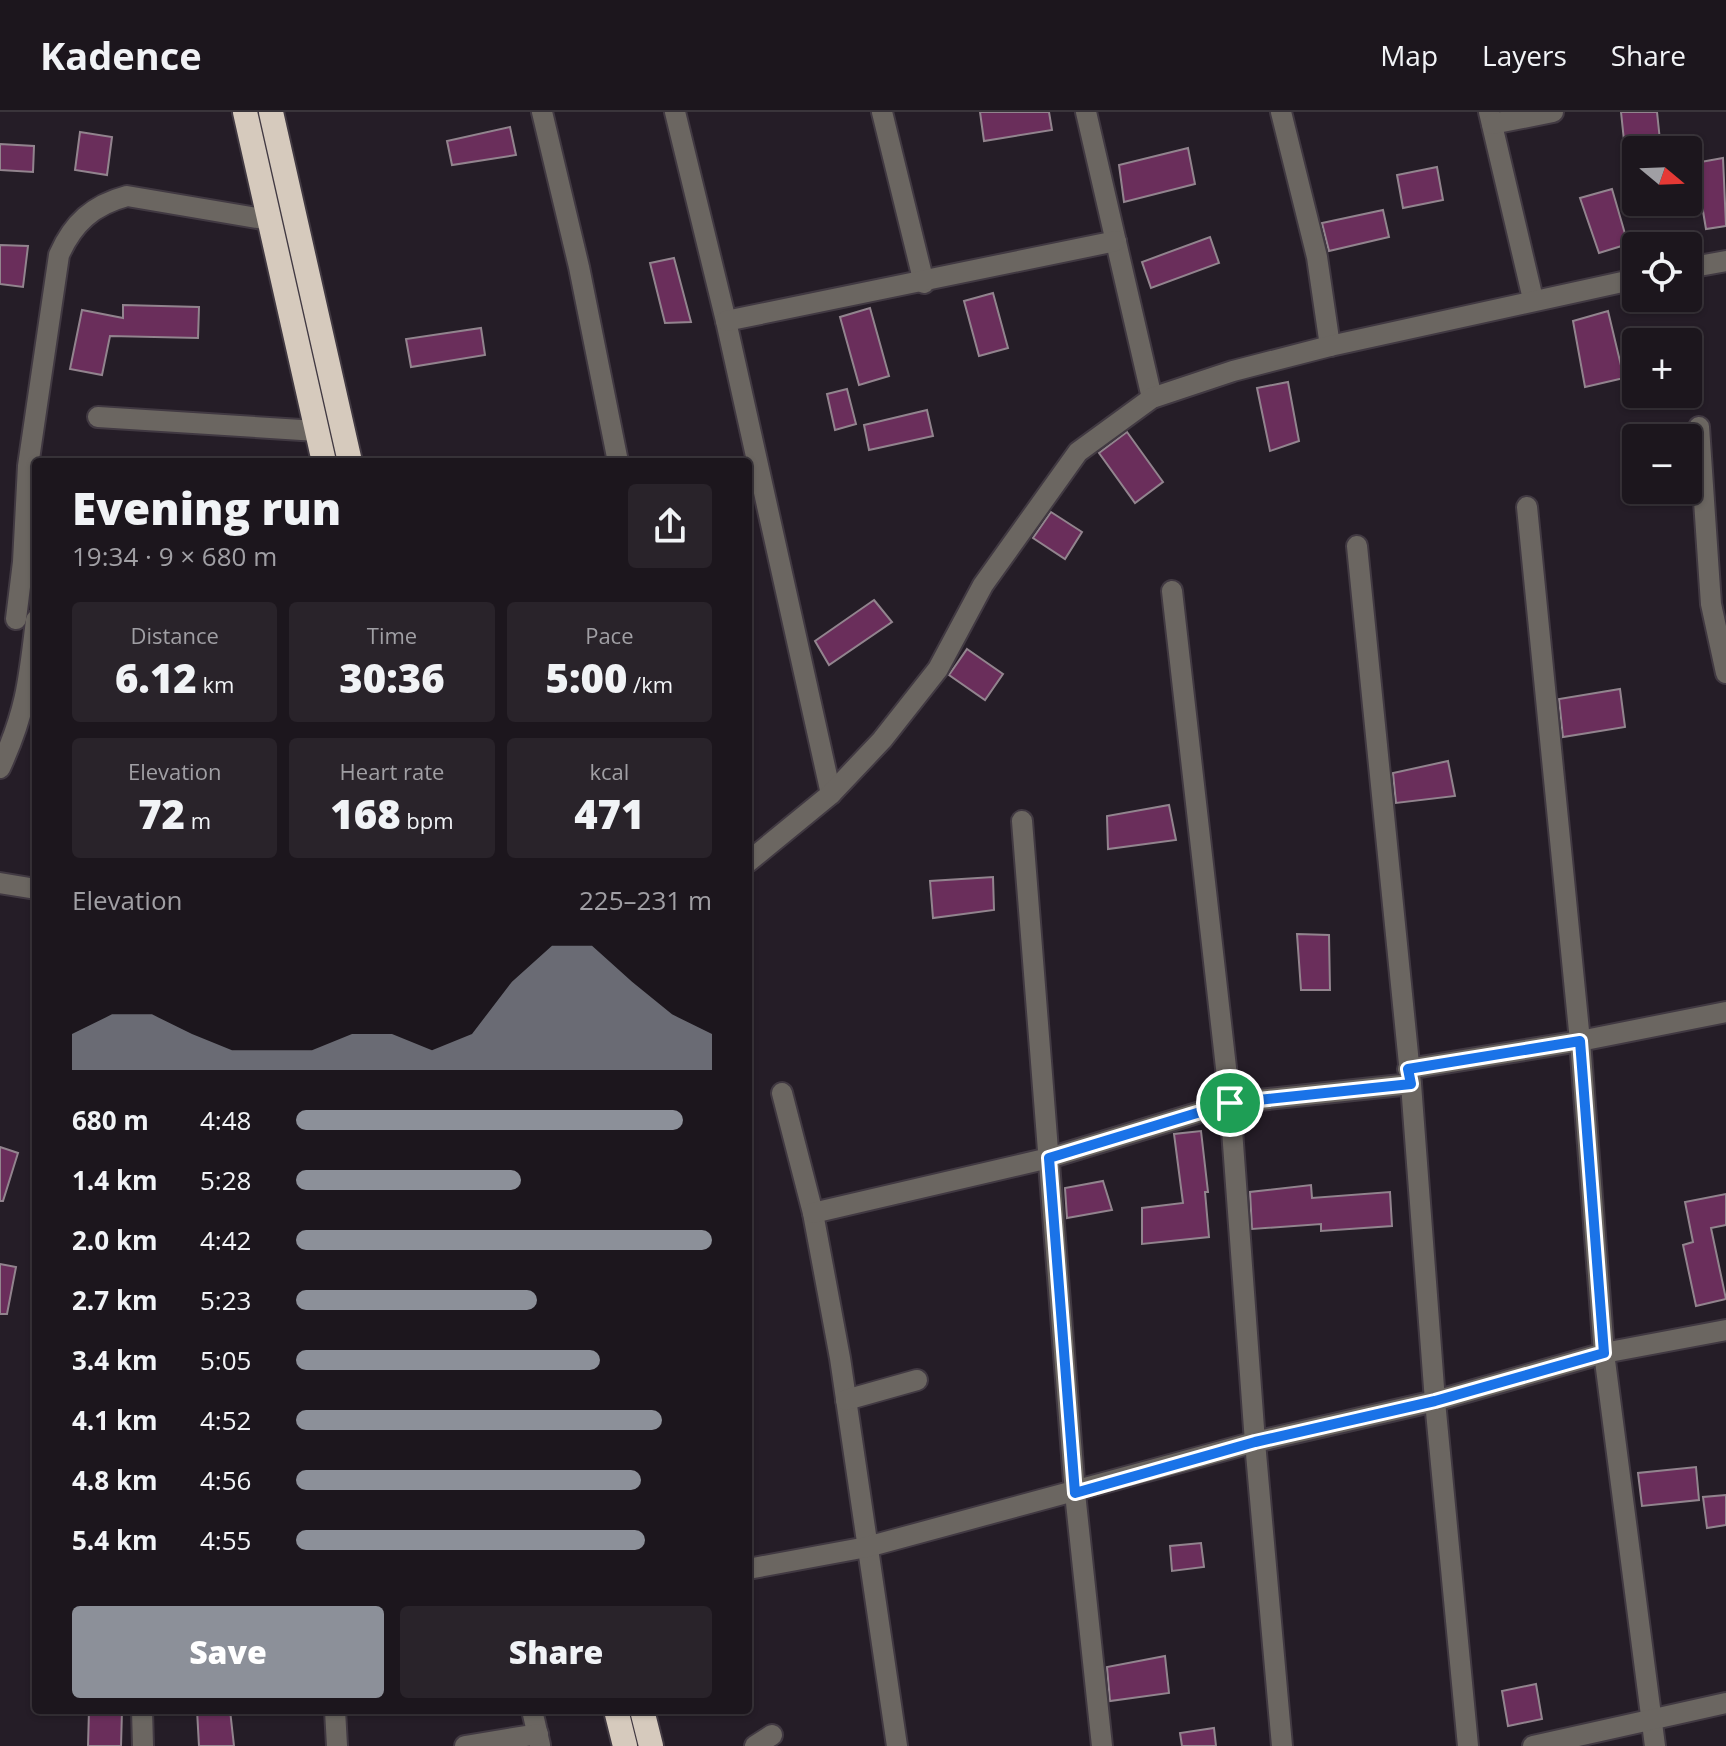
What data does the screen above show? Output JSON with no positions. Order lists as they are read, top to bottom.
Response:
{
  "north": "right",
  "page": {
    "header": "Kadence",
    "nav": ["Map", "Layers", "Share"],
    "map_buttons": ["+", "−"],
    "heading": ["Evening run", "19:34 · 9 × 680 m"],
    "stats": [
      ["Distance", "6.12 km"],
      ["Time", "30:36"],
      ["Pace", "5:00 /km"],
      ["Elevation", "72 m"],
      ["Heart rate", "168 bpm"],
      ["kcal", "471"]
    ],
    "chart": ["Elevation", "225–231 m"],
    "list": [
      {
        "name": "680 m",
        "note": "4:48"
      },
      {
        "name": "1.4 km",
        "note": "5:28"
      },
      {
        "name": "2.0 km",
        "note": "4:42"
      },
      {
        "name": "2.7 km",
        "note": "5:23"
      },
      {
        "name": "3.4 km",
        "note": "5:05"
      },
      {
        "name": "4.1 km",
        "note": "4:52"
      },
      {
        "name": "4.8 km",
        "note": "4:56"
      },
      {
        "name": "5.4 km",
        "note": "4:55"
      }
    ],
    "buttons": ["Save", "Share"]
  }
}
